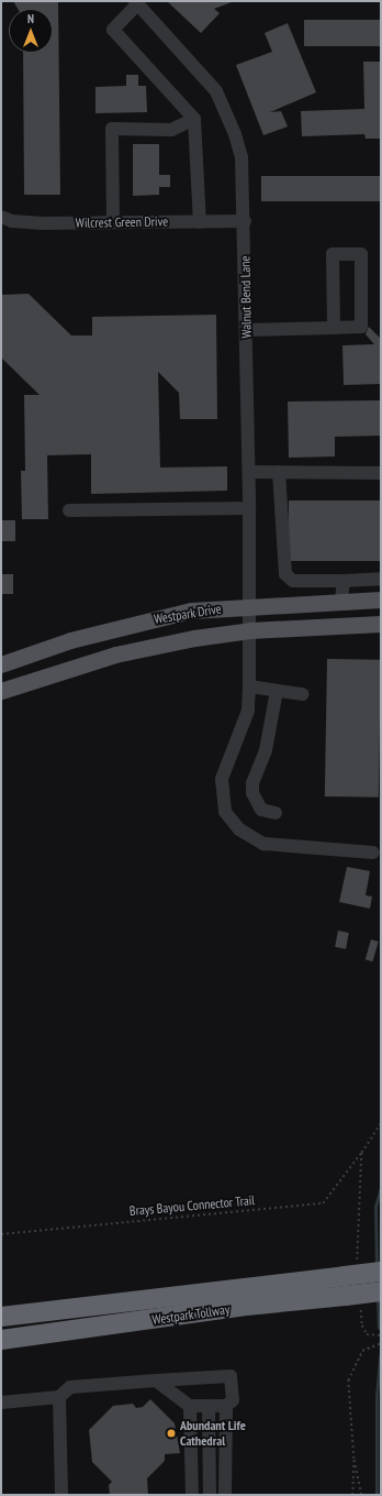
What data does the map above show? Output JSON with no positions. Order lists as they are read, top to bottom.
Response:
{
  "streets": {
    "highway": ["Westpark Tollway"],
    "main road": ["Westpark Drive"],
    "street": ["Wilcrest Green Drive", "Walnut Bend Lane"],
    "path": ["Brays Bayou Connector Trail"]
  },
  "crossings": [
    ["Wilcrest Green Drive", "Walnut Bend Lane"],
    ["Walnut Bend Lane", "Westpark Drive"]
  ],
  "places": ["Abundant Life Cathedral"],
  "north": "top"
}
